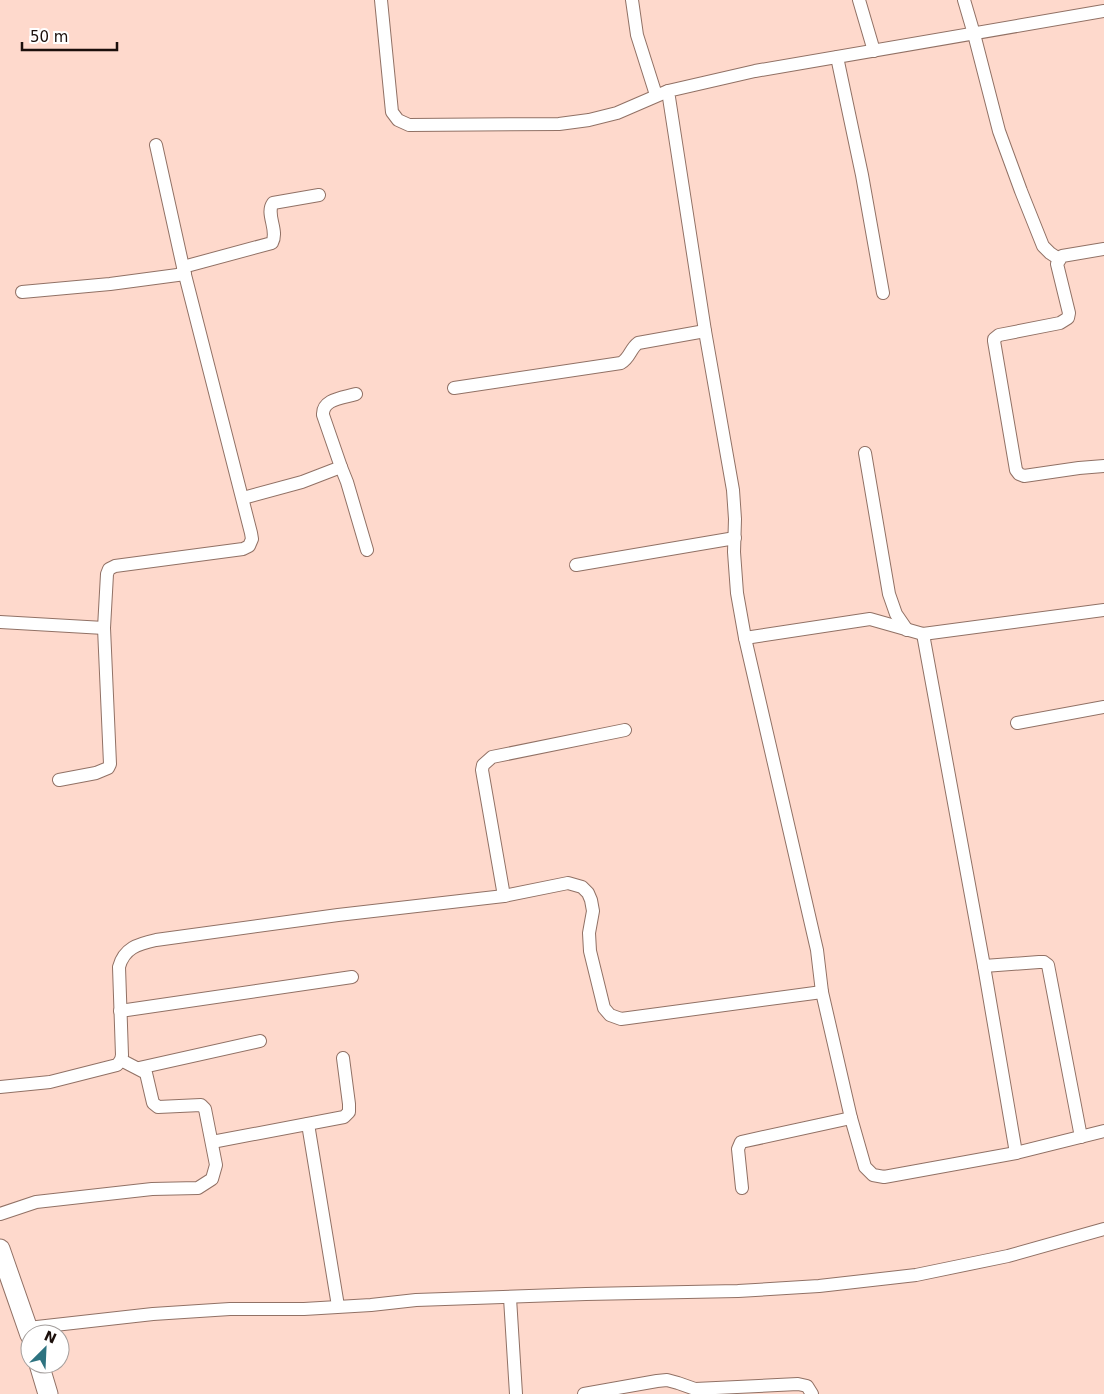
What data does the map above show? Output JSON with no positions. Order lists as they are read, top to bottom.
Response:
{
  "scale_bar": "50 m",
  "north": "top right"
}
